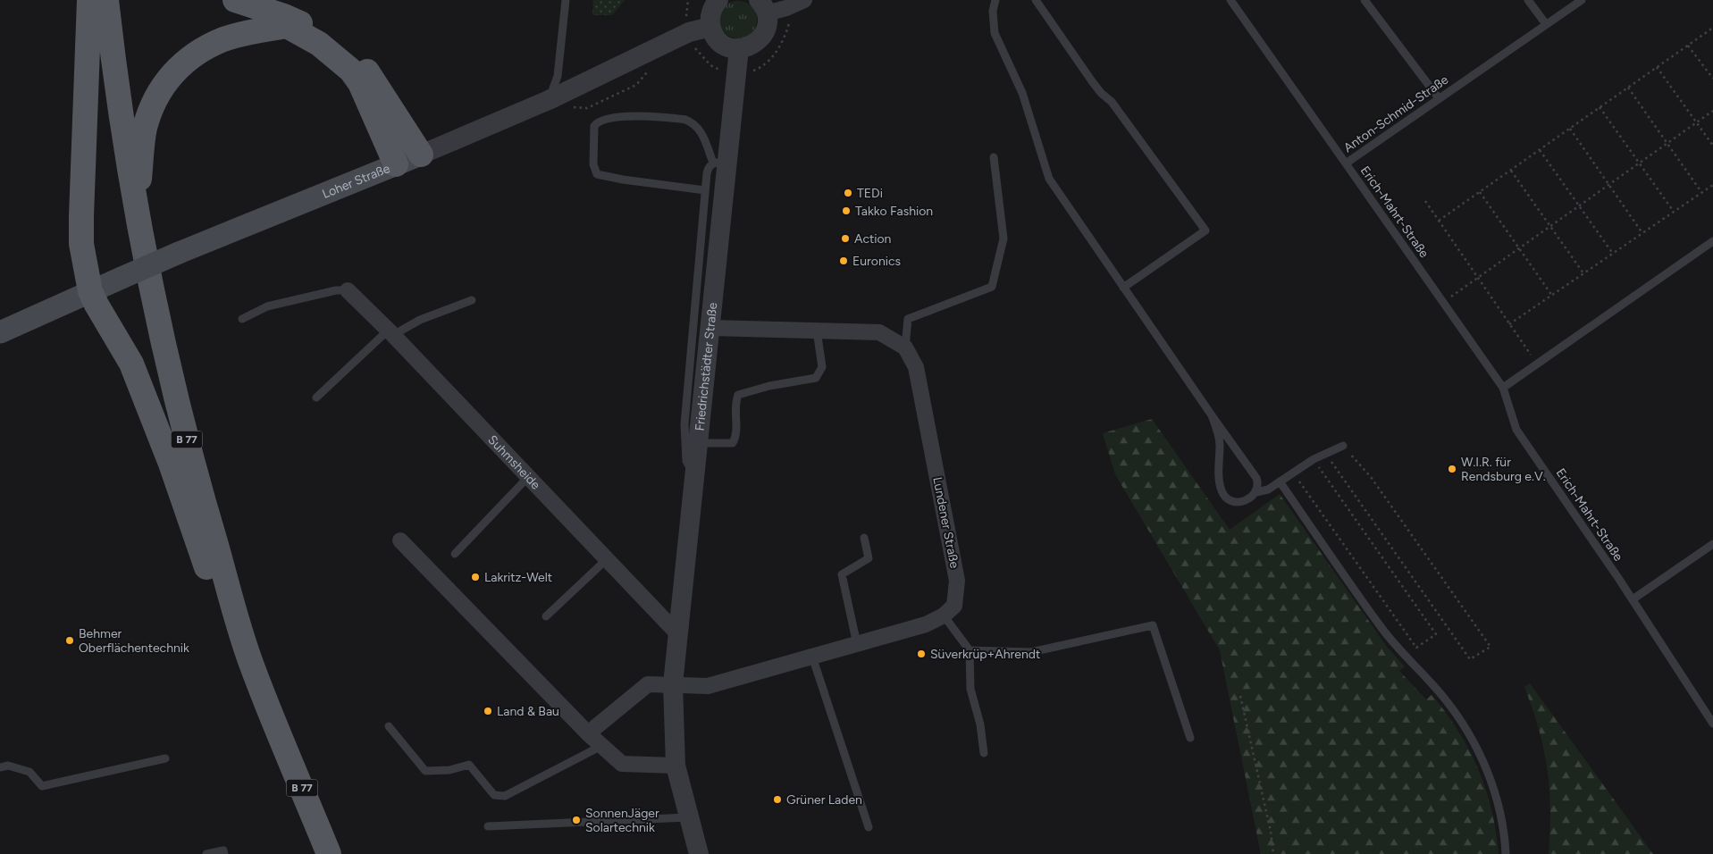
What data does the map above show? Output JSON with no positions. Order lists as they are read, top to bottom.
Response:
{
  "streets": {
    "main road": ["Loher Straße", "B 77"],
    "street": ["Friedrichstädter Straße", "Suhmsheide", "Lundener Straße"],
    "lane": ["Anton-Schmid-Straße", "Erich-Mahrt-Straße"]
  },
  "crossings": [
    ["Anton-Schmid-Straße", "Erich-Mahrt-Straße"],
    ["Friedrichstädter Straße", "Suhmsheide"],
    ["Friedrichstädter Straße", "Lundener Straße"]
  ],
  "places": [
    "TEDi",
    "Takko Fashion",
    "Action",
    "Euronics",
    "W.I.R. für Rendsburg e.V.",
    "Lakritz-Welt",
    "Behmer Oberflächentechnik",
    "Süverkrüp+Ahrendt",
    "Land & Bau",
    "Grüner Laden",
    "SonnenJäger Solartechnik"
  ]
}
